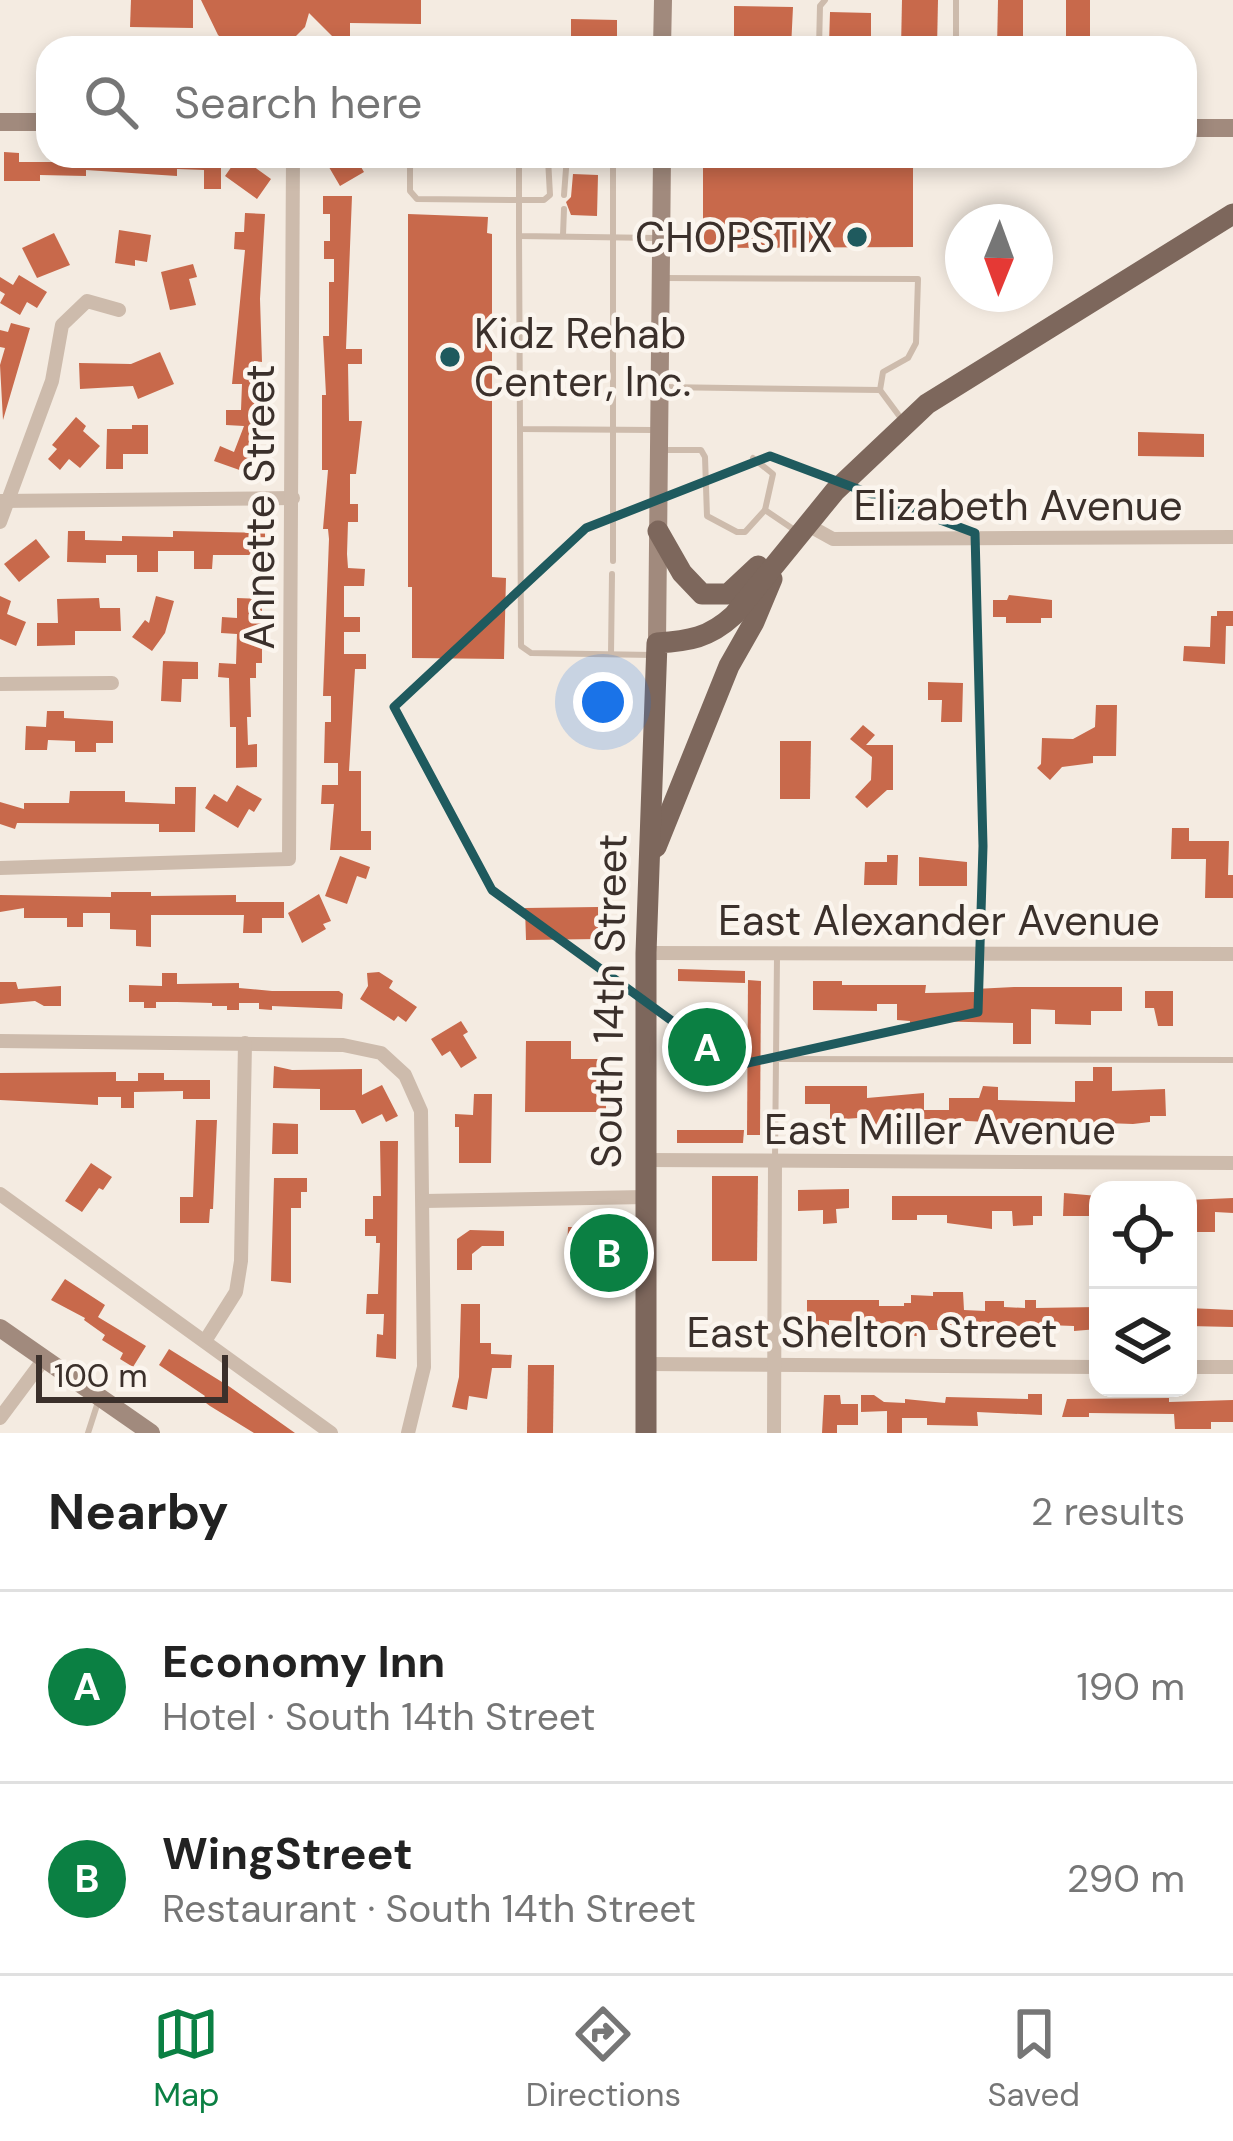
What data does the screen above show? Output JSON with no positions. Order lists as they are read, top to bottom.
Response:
{
  "streets": {
    "main road": ["South 14th Street"],
    "street": [
      "Elizabeth Avenue",
      "Annette Street",
      "East Alexander Avenue",
      "East Miller Avenue",
      "East Shelton Street"
    ]
  },
  "crossings": [
    ["East Alexander Avenue", "South 14th Street"],
    ["South 14th Street", "East Miller Avenue"],
    ["South 14th Street", "East Shelton Street"]
  ],
  "places": ["CHOPSTIX", "Kidz Rehab Center, Inc."],
  "scale_bar": "100 m",
  "north": "bottom",
  "page": {
    "search": "Search here",
    "pins": ["A", "B"],
    "scale": "100 m",
    "heading": ["Nearby", "2 results"],
    "list": [
      {
        "mark": "A",
        "name": "Economy Inn",
        "note": "Hotel · South 14th Street",
        "value": "190 m"
      },
      {
        "mark": "B",
        "name": "WingStreet",
        "note": "Restaurant · South 14th Street",
        "value": "290 m"
      }
    ],
    "nav": ["Map", "Directions", "Saved"]
  }
}
